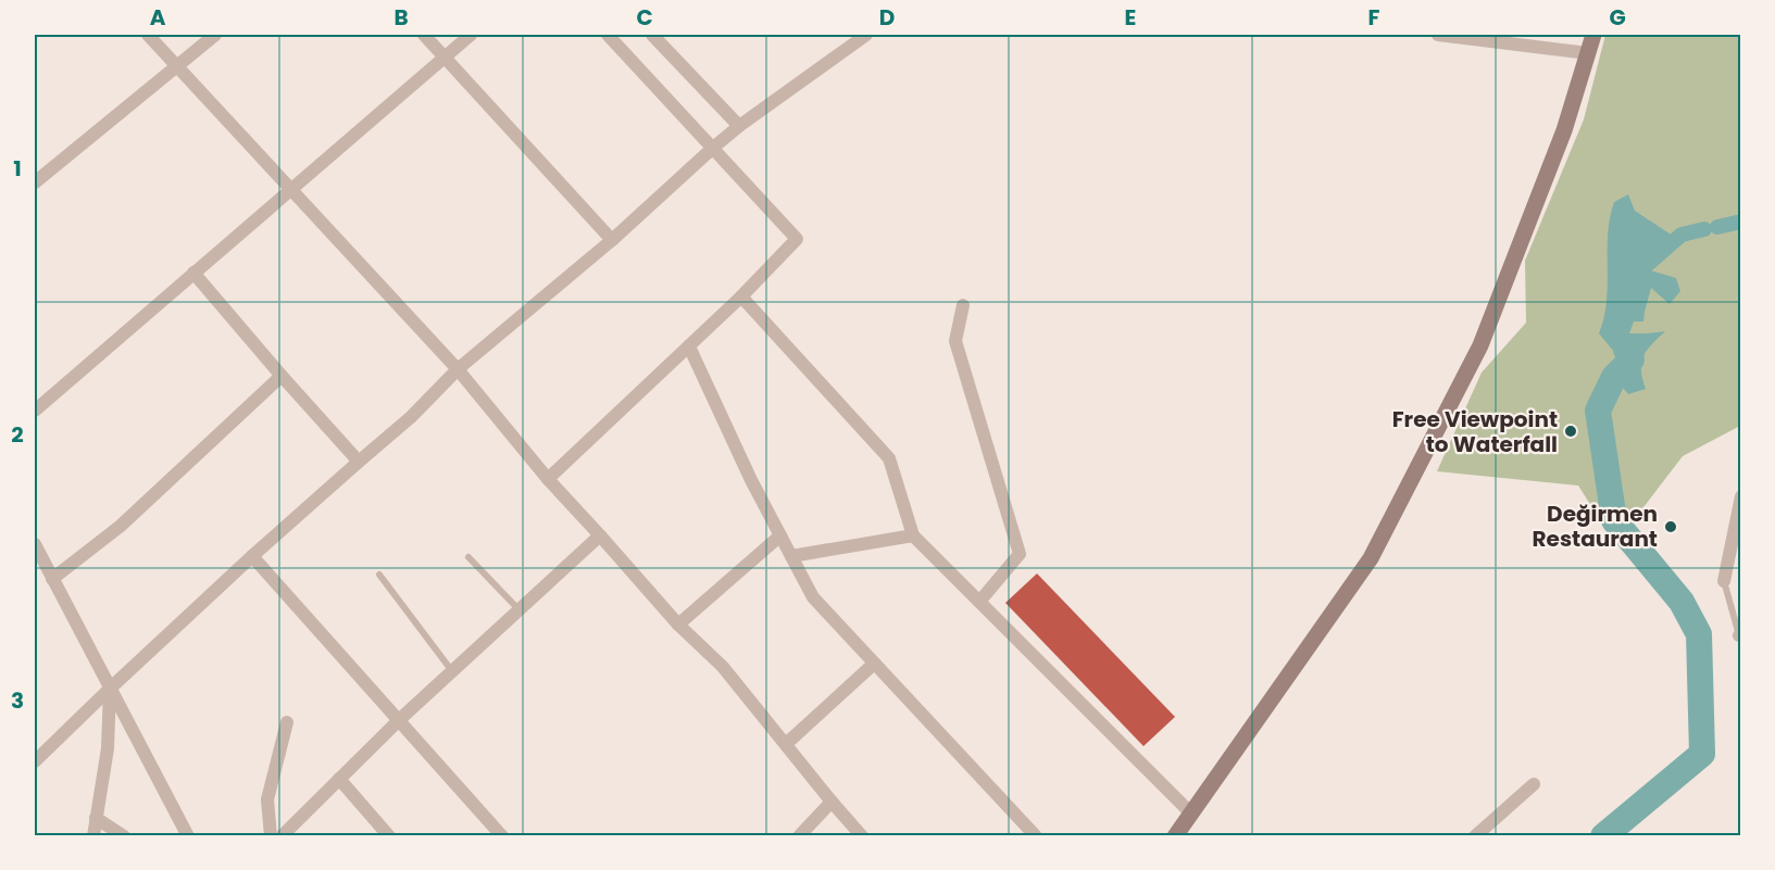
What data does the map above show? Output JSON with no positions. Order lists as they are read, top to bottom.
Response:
{
  "places": ["Free Viewpoint to Waterfall", "Değirmen Restaurant"],
  "grid": {
    "columns": [
      "A",
      "B",
      "C",
      "D",
      "E",
      "F",
      "G"
    ],
    "rows": ["1", "2", "3"]
  }
}
